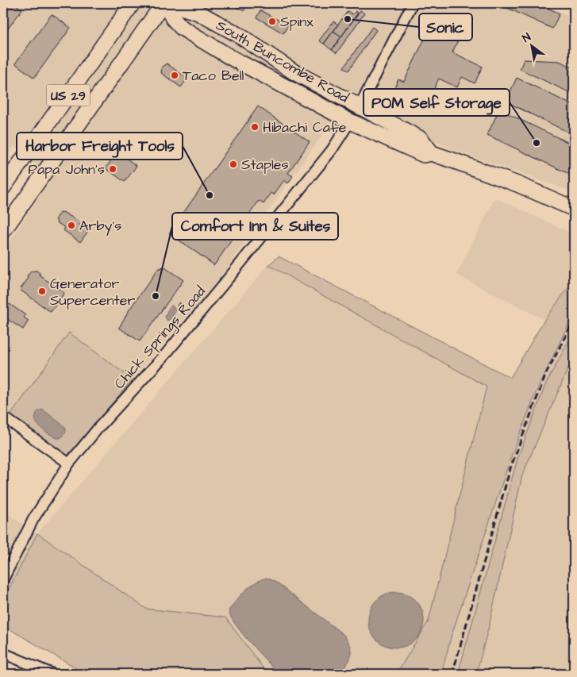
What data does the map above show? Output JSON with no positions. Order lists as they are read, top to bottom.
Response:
{
  "streets": {
    "main road": ["South Buncombe Road", "US 29"],
    "street": ["Chick Springs Road"]
  },
  "crossings": [
    ["South Buncombe Road", "US 29"],
    ["South Buncombe Road", "Chick Springs Road"]
  ],
  "places": [
    "Sonic",
    "Spinx",
    "Taco Bell",
    "Hibachi Cafe",
    "POM Self Storage",
    "Staples",
    "Papa John's",
    "Harbor Freight Tools",
    "Arby's",
    "Generator Supercenter",
    "Comfort Inn & Suites"
  ],
  "north": "top left"
}
